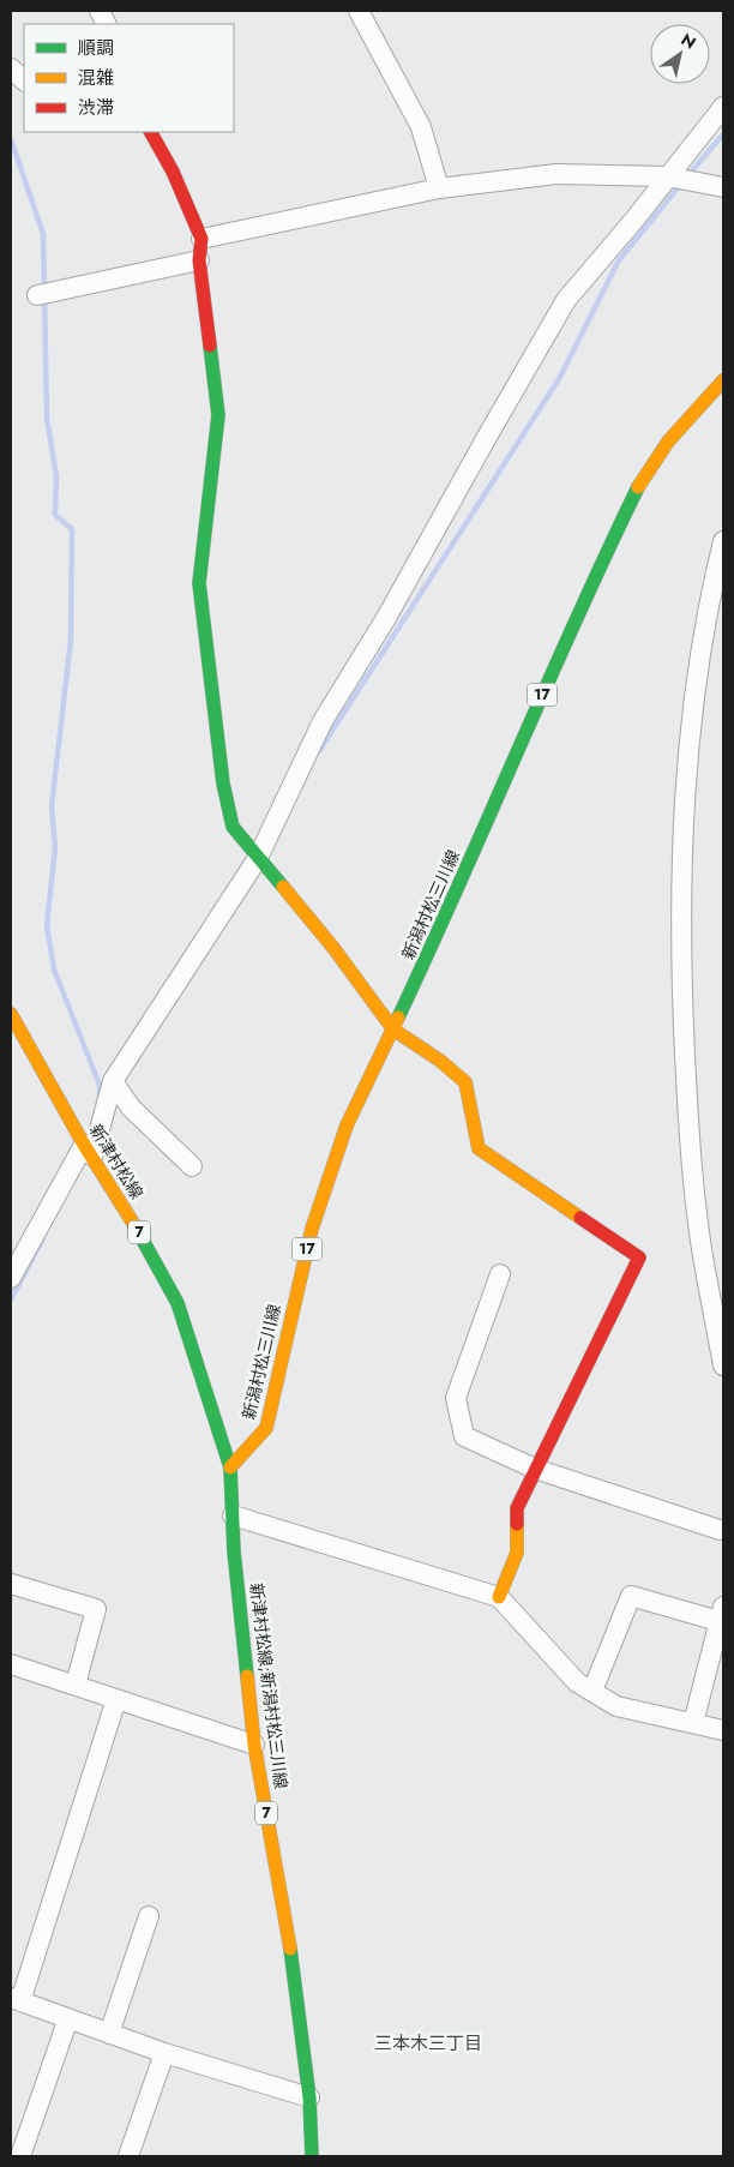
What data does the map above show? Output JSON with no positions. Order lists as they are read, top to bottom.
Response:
{
  "streets": {
    "main road": [
      "17",
      "新潟村松三川線",
      "新津村松線",
      "7",
      "新津村松線;新潟村松三川線"
    ]
  },
  "crossings": [
    ["新潟村松三川線", "新津村松線"],
    ["新潟村松三川線", "新津村松線;新潟村松三川線"],
    ["新津村松線", "新津村松線;新潟村松三川線"]
  ],
  "districts": ["三本木三丁目"],
  "legend": ["順調", "混雑", "渋滞"],
  "north": "top right"
}
